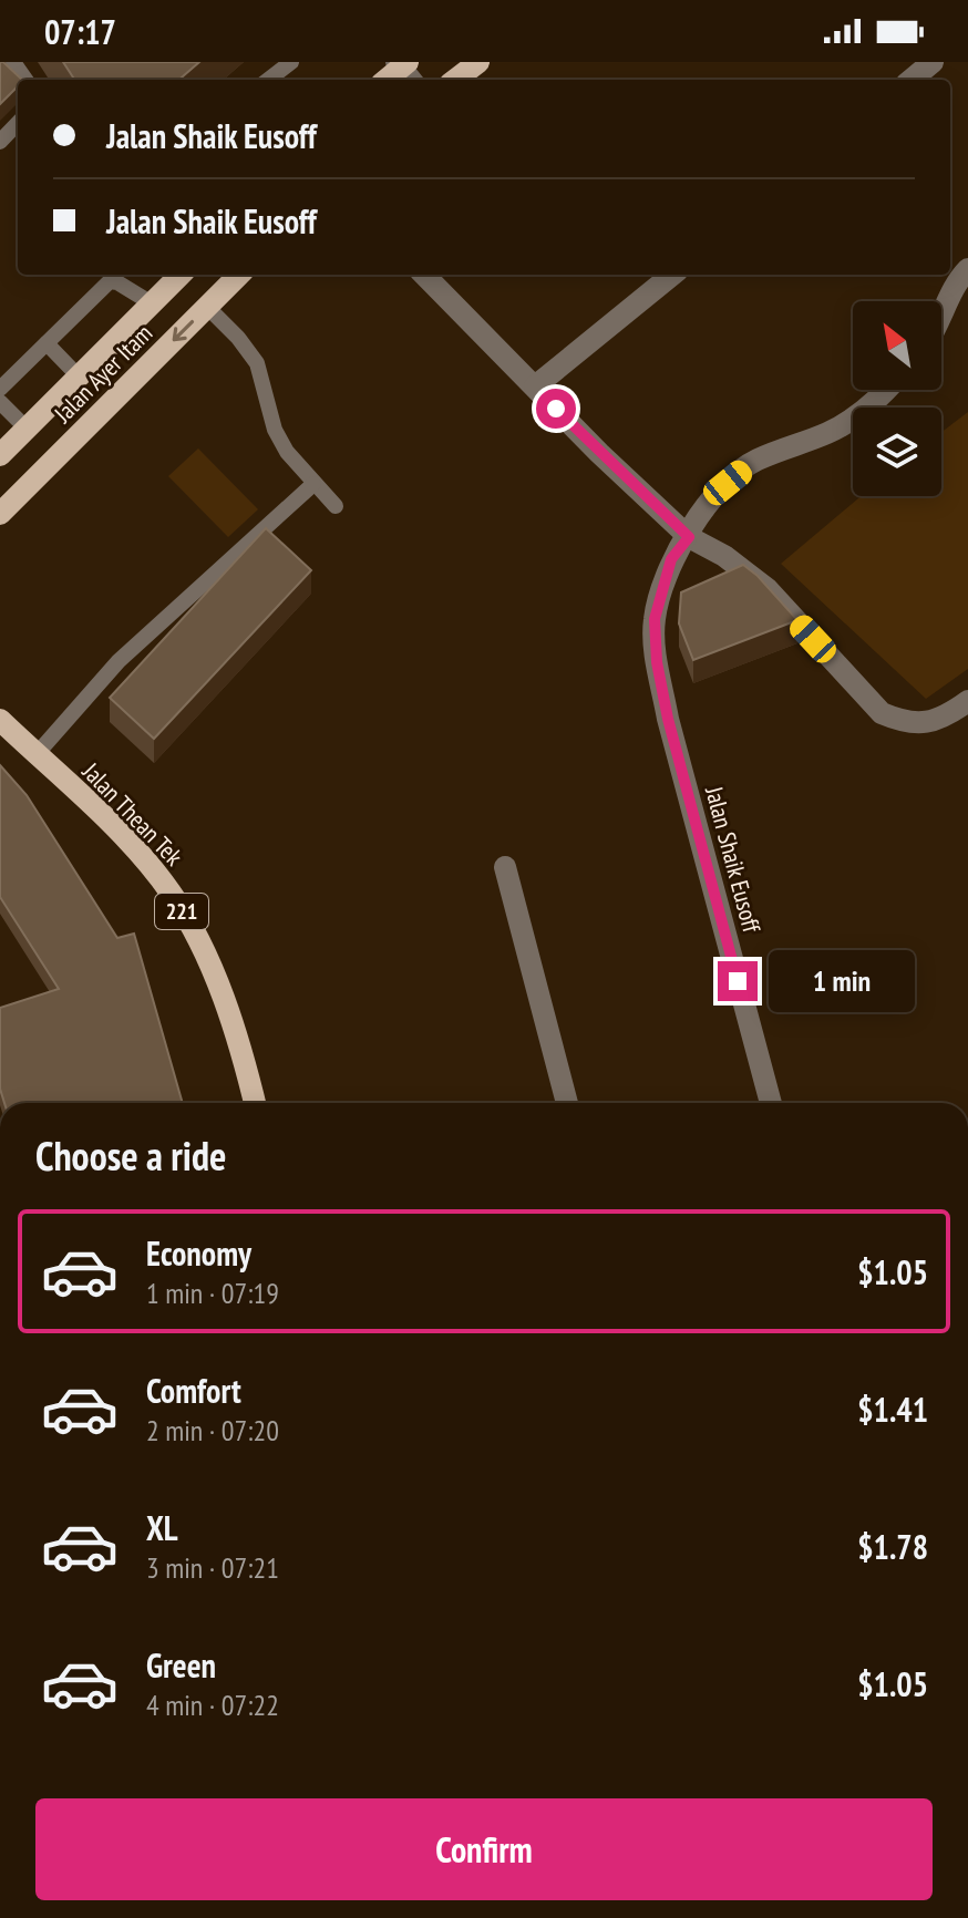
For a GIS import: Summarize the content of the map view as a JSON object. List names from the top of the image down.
{
  "streets": {
    "main road": ["Jalan Ayer Itam", "Jalan Thean Tek", "221"],
    "street": ["Jalan Shaik Eusoff"]
  },
  "north": "top left",
  "page": {
    "status": "07:17",
    "banner": ["Jalan Shaik Eusoff", "Jalan Shaik Eusoff"],
    "bubble": "1 min",
    "heading": "Choose a ride",
    "list": [
      {
        "name": "Economy",
        "note": "1 min · 07:19",
        "value": "$1.05"
      },
      {
        "name": "Comfort",
        "note": "2 min · 07:20",
        "value": "$1.41"
      },
      {
        "name": "XL",
        "note": "3 min · 07:21",
        "value": "$1.78"
      },
      {
        "name": "Green",
        "note": "4 min · 07:22",
        "value": "$1.05"
      }
    ],
    "buttons": "Confirm"
  }
}
